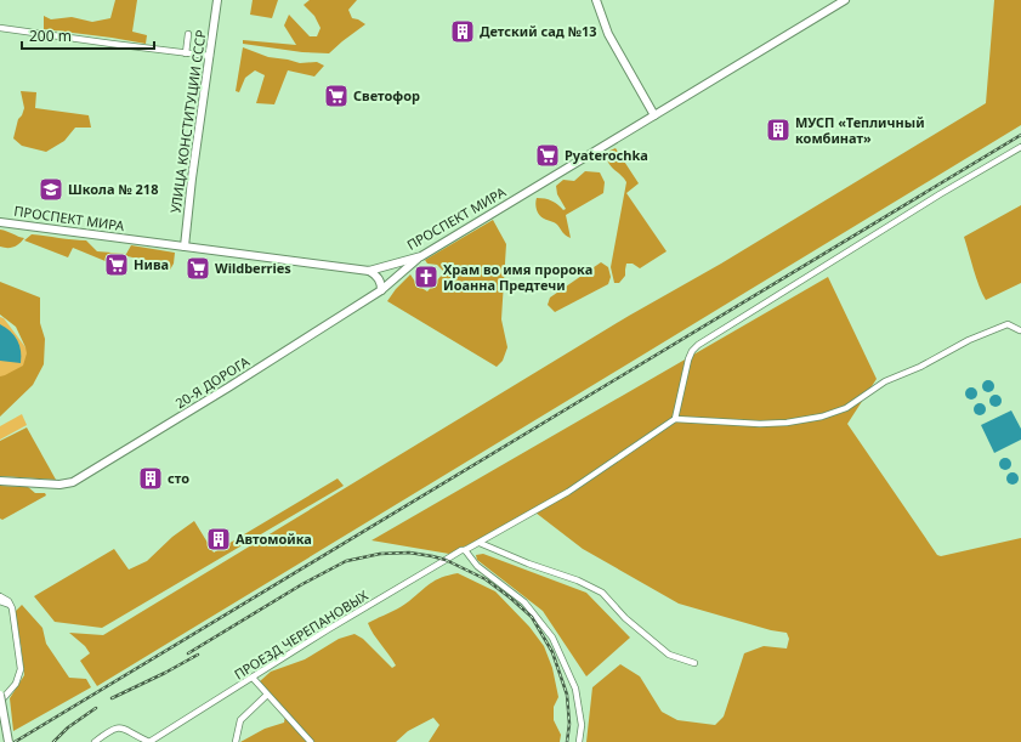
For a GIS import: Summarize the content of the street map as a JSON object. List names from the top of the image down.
{
  "streets": {
    "main road": ["УЛИЦА КОНСТИТУЦИИ СССР", "ПРОСПЕКТ МИРА", "20-Я ДОРОГА"],
    "street": ["ПРОЕЗД ЧЕРЕПАНОВЫХ"]
  },
  "crossings": [
    ["УЛИЦА КОНСТИТУЦИИ СССР", "ПРОСПЕКТ МИРА"],
    ["ПРОСПЕКТ МИРА", "20-Я ДОРОГА"]
  ],
  "places": {
    "building": [
      "Детский сад №13",
      "МУСП «Тепличный комбинат»",
      "сто",
      "Автомойка"
    ],
    "supermarket": [
      "Светофор",
      "Pyaterochka",
      "Нива",
      "Wildberries"
    ],
    "school or university": ["Школа № 218"],
    "church": ["Храм во имя пророка Иоанна Предтечи"]
  },
  "scale_bar": "200 m"
}
